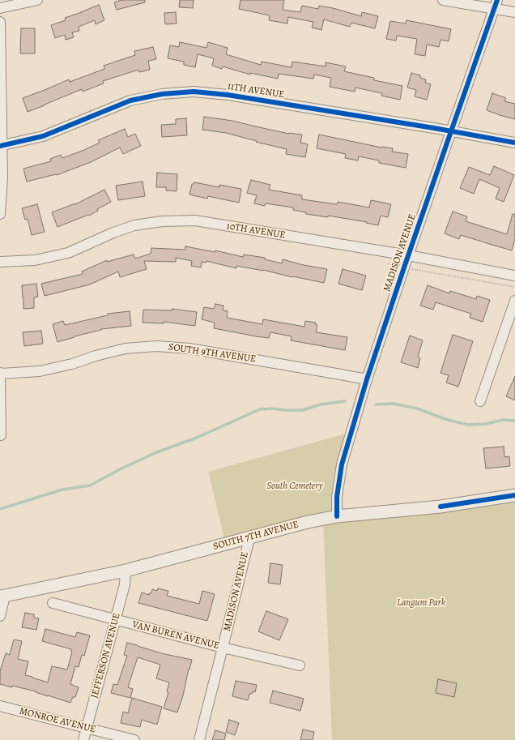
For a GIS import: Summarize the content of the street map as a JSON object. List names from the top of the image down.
{
  "streets": {
    "street": [
      "11TH AVENUE",
      "10TH AVENUE",
      "MADISON AVENUE",
      "SOUTH 9TH AVENUE",
      "SOUTH 7TH AVENUE",
      "VAN BUREN AVENUE",
      "JEFFERSON AVENUE",
      "MONROE AVENUE"
    ]
  },
  "crossings": [
    ["11TH AVENUE", "MADISON AVENUE"],
    ["10TH AVENUE", "MADISON AVENUE"],
    ["MADISON AVENUE", "SOUTH 9TH AVENUE"],
    ["MADISON AVENUE", "SOUTH 7TH AVENUE"],
    ["MADISON AVENUE", "VAN BUREN AVENUE"],
    ["SOUTH 7TH AVENUE", "JEFFERSON AVENUE"],
    ["VAN BUREN AVENUE", "JEFFERSON AVENUE"],
    ["JEFFERSON AVENUE", "MONROE AVENUE"]
  ],
  "parks": ["South Cemetery", "Langum Park"]
}
